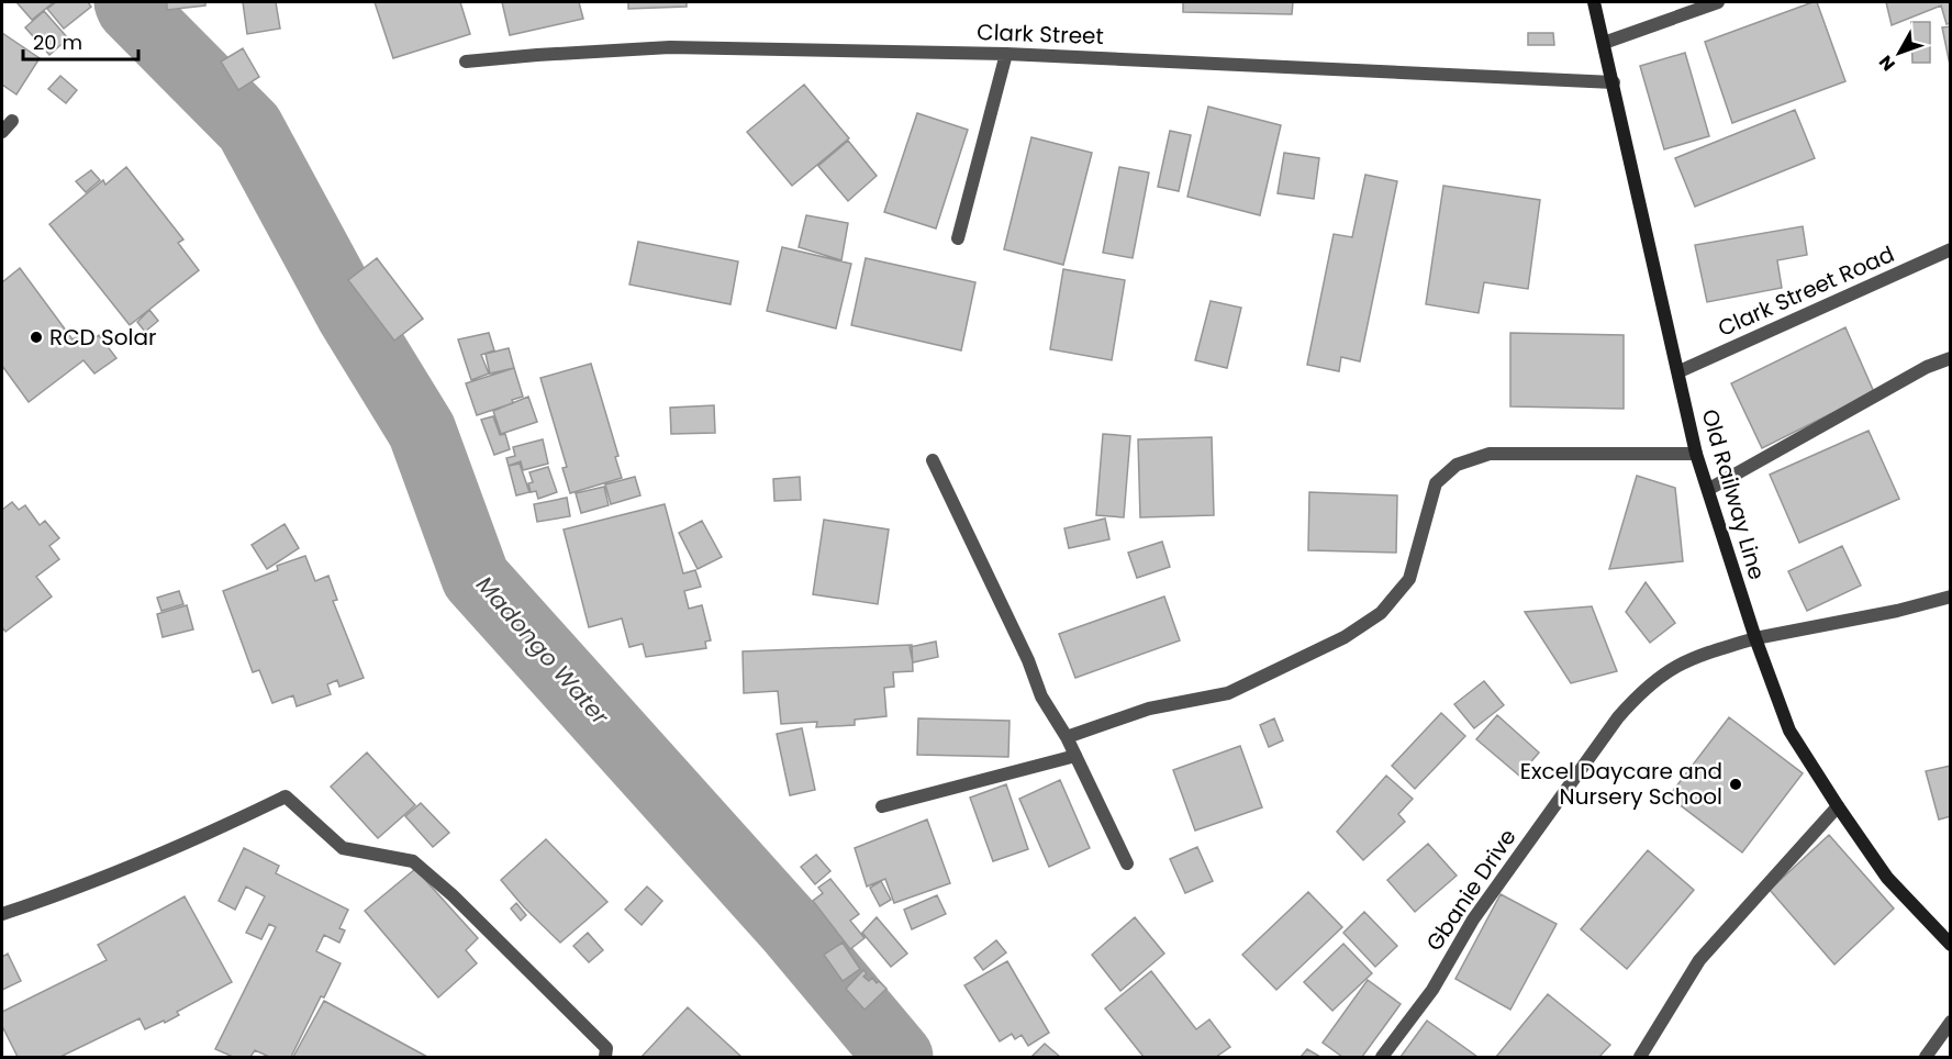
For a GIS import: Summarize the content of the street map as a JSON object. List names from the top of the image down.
{
  "streets": {
    "street": [
      "Clark Street",
      "Clark Street Road",
      "Old Railway Line",
      "Gbanie Drive"
    ]
  },
  "crossings": [
    ["Clark Street", "Old Railway Line"],
    ["Clark Street Road", "Old Railway Line"],
    ["Old Railway Line", "Gbanie Drive"]
  ],
  "water": ["Madongo Water"],
  "places": ["RCD Solar", "Excel Daycare and Nursery School"],
  "scale_bar": "20 m",
  "north": "bottom left"
}
